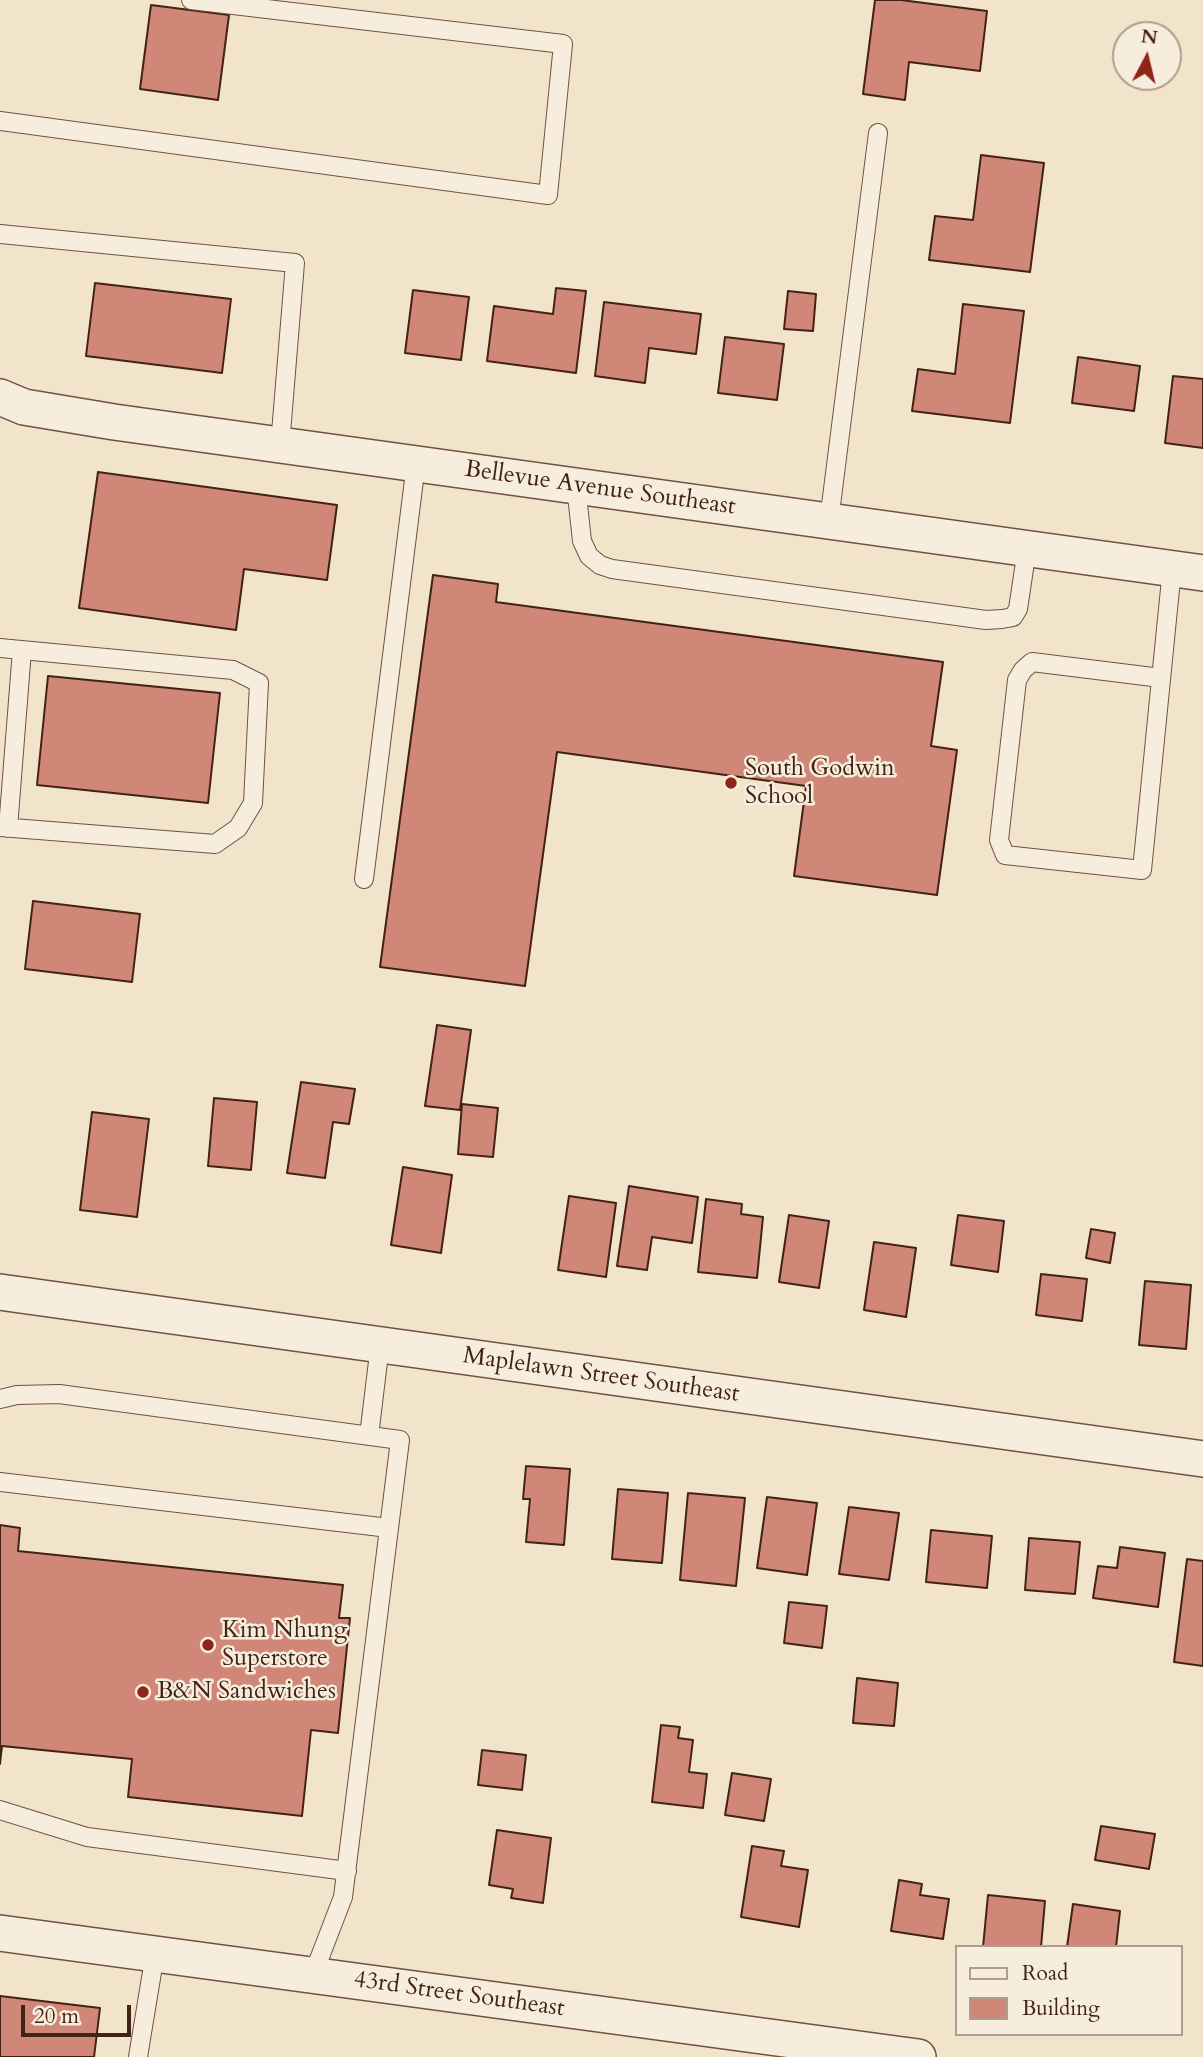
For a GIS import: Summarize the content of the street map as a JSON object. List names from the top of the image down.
{
  "streets": {
    "street": ["Bellevue Avenue Southeast", "Maplelawn Street Southeast", "43rd Street Southeast"]
  },
  "places": ["South Godwin School", "Kim Nhung Superstore", "B&N Sandwiches"],
  "legend": ["Road", "Building"],
  "scale_bar": "20 m",
  "north": "top"
}
